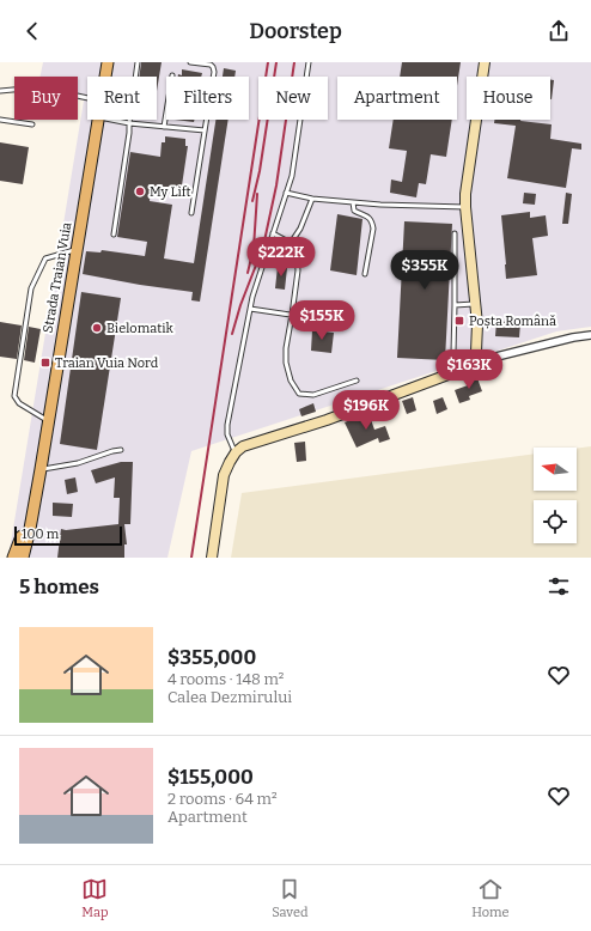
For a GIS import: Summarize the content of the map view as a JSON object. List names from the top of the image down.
{
  "streets": {
    "main road": ["Strada Traian Vuia"]
  },
  "places": {
    "other": ["My Lift", "Bielomatik"],
    "transit": ["Poșta Română", "Traian Vuia Nord"]
  },
  "scale_bar": "100 m",
  "north": "left",
  "page": {
    "header": "Doorstep",
    "chip": [
      "Buy",
      "Rent",
      "Filters",
      "New",
      "Apartment",
      "House"
    ],
    "price": [
      "$222K",
      "$355K",
      "$155K",
      "$163K",
      "$196K"
    ],
    "scale": "100 m",
    "heading": "5 homes",
    "list": [
      {
        "name": "$355,000",
        "note": "4 rooms · 148 m² · Calea Dezmirului"
      },
      {
        "name": "$155,000",
        "note": "2 rooms · 64 m² · Apartment"
      }
    ],
    "tabs": ["Map", "Saved", "Home"]
  }
}
